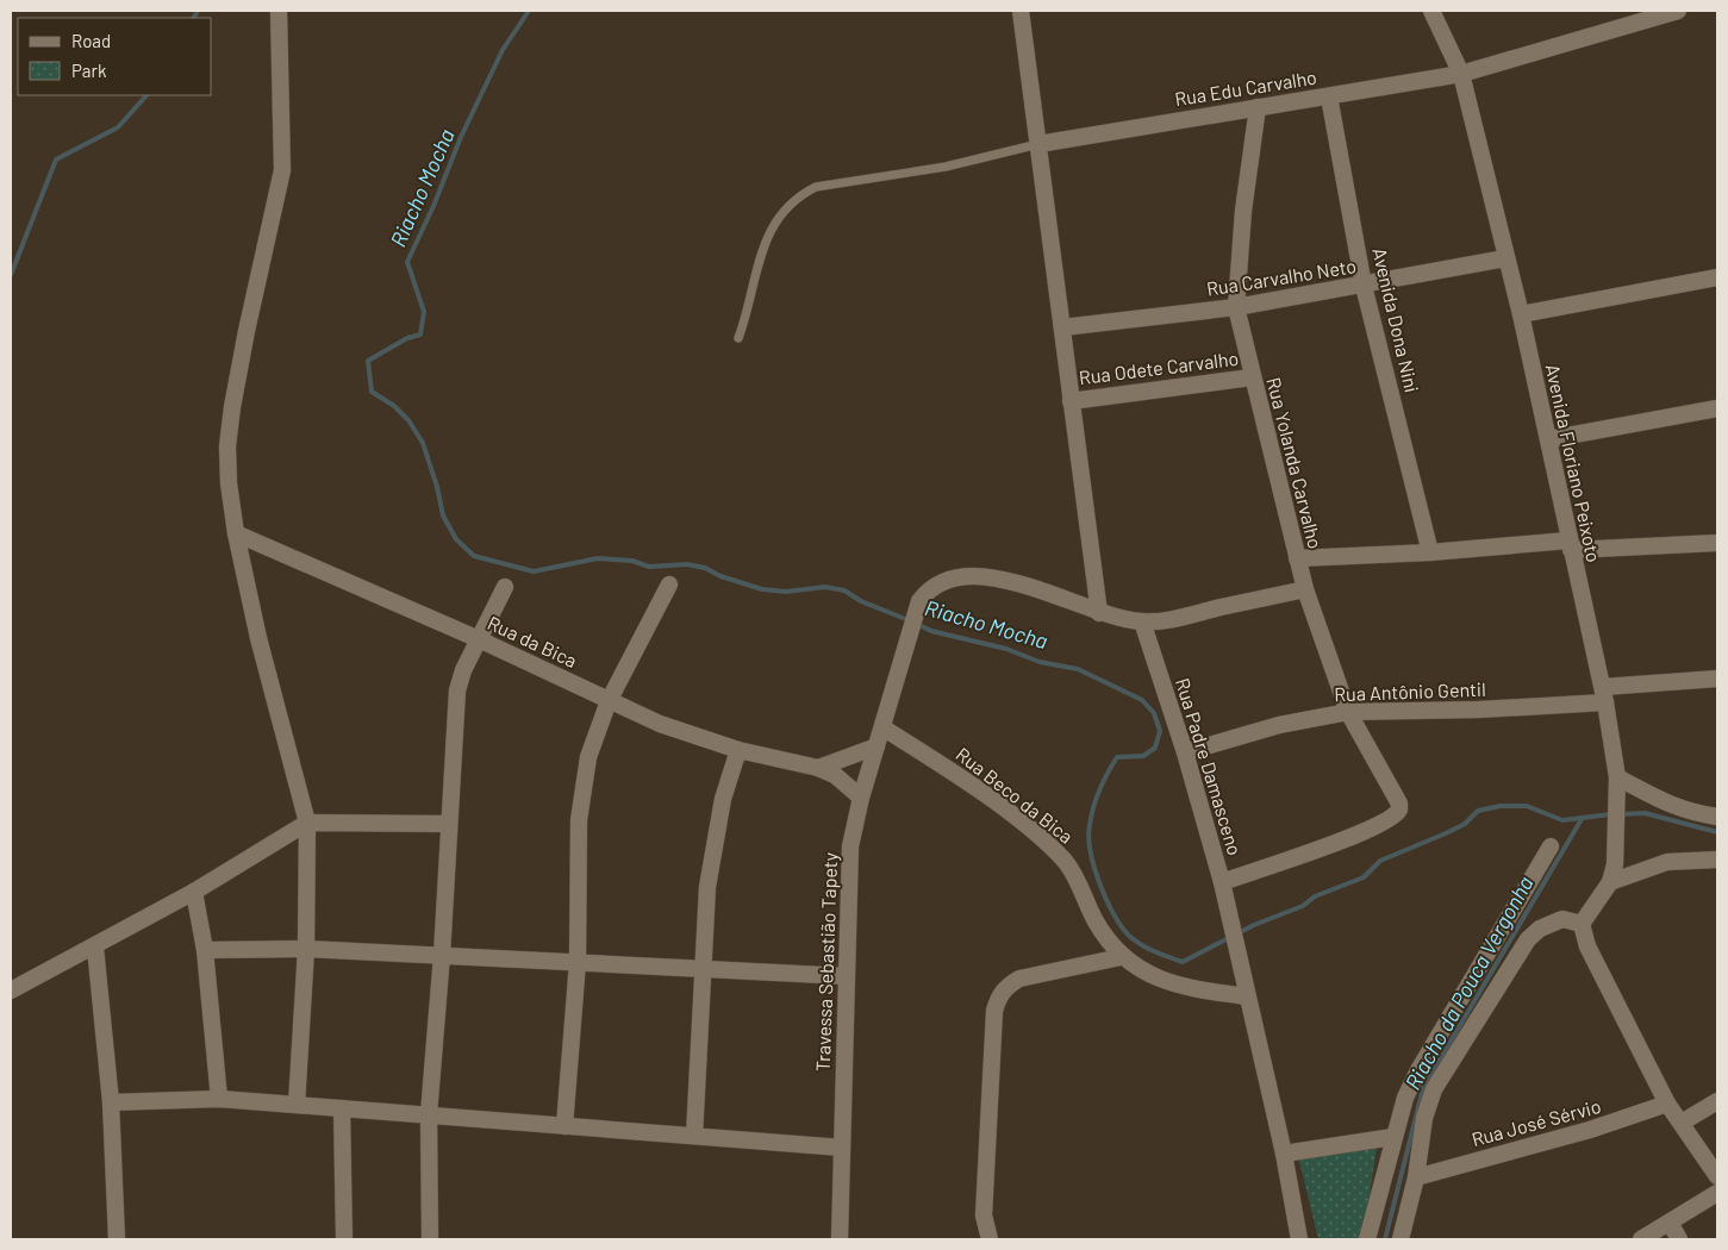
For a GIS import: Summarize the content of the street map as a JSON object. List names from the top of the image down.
{
  "streets": {
    "street": [
      "Rua Edu Carvalho",
      "Rua Carvalho Neto",
      "Avenida Dona Nini",
      "Rua Odete Carvalho",
      "Rua Yolanda Carvalho",
      "Avenida Floriano Peixoto",
      "Rua da Bica",
      "Rua Antônio Gentil",
      "Rua Padre Damasceno",
      "Rua Beco da Bica",
      "Travessa Sebastião Tapety",
      "Rua José Sérvio"
    ]
  },
  "crossings": [
    ["Rua Edu Carvalho", "Avenida Dona Nini"],
    ["Rua Edu Carvalho", "Rua Yolanda Carvalho"],
    ["Rua Edu Carvalho", "Avenida Floriano Peixoto"],
    ["Rua Carvalho Neto", "Avenida Dona Nini"],
    ["Rua Carvalho Neto", "Rua Yolanda Carvalho"],
    ["Rua Carvalho Neto", "Avenida Floriano Peixoto"],
    ["Rua Odete Carvalho", "Rua Yolanda Carvalho"],
    ["Rua Yolanda Carvalho", "Rua Antônio Gentil"],
    ["Rua Yolanda Carvalho", "Rua Padre Damasceno"],
    ["Avenida Floriano Peixoto", "Rua Antônio Gentil"],
    ["Rua da Bica", "Travessa Sebastião Tapety"],
    ["Rua Antônio Gentil", "Rua Padre Damasceno"],
    ["Rua Padre Damasceno", "Rua Beco da Bica"],
    ["Rua Beco da Bica", "Travessa Sebastião Tapety"]
  ],
  "water": ["Riacho Mocha", "Riacho da Pouca Vergonha"],
  "legend": ["Road", "Park"]
}
